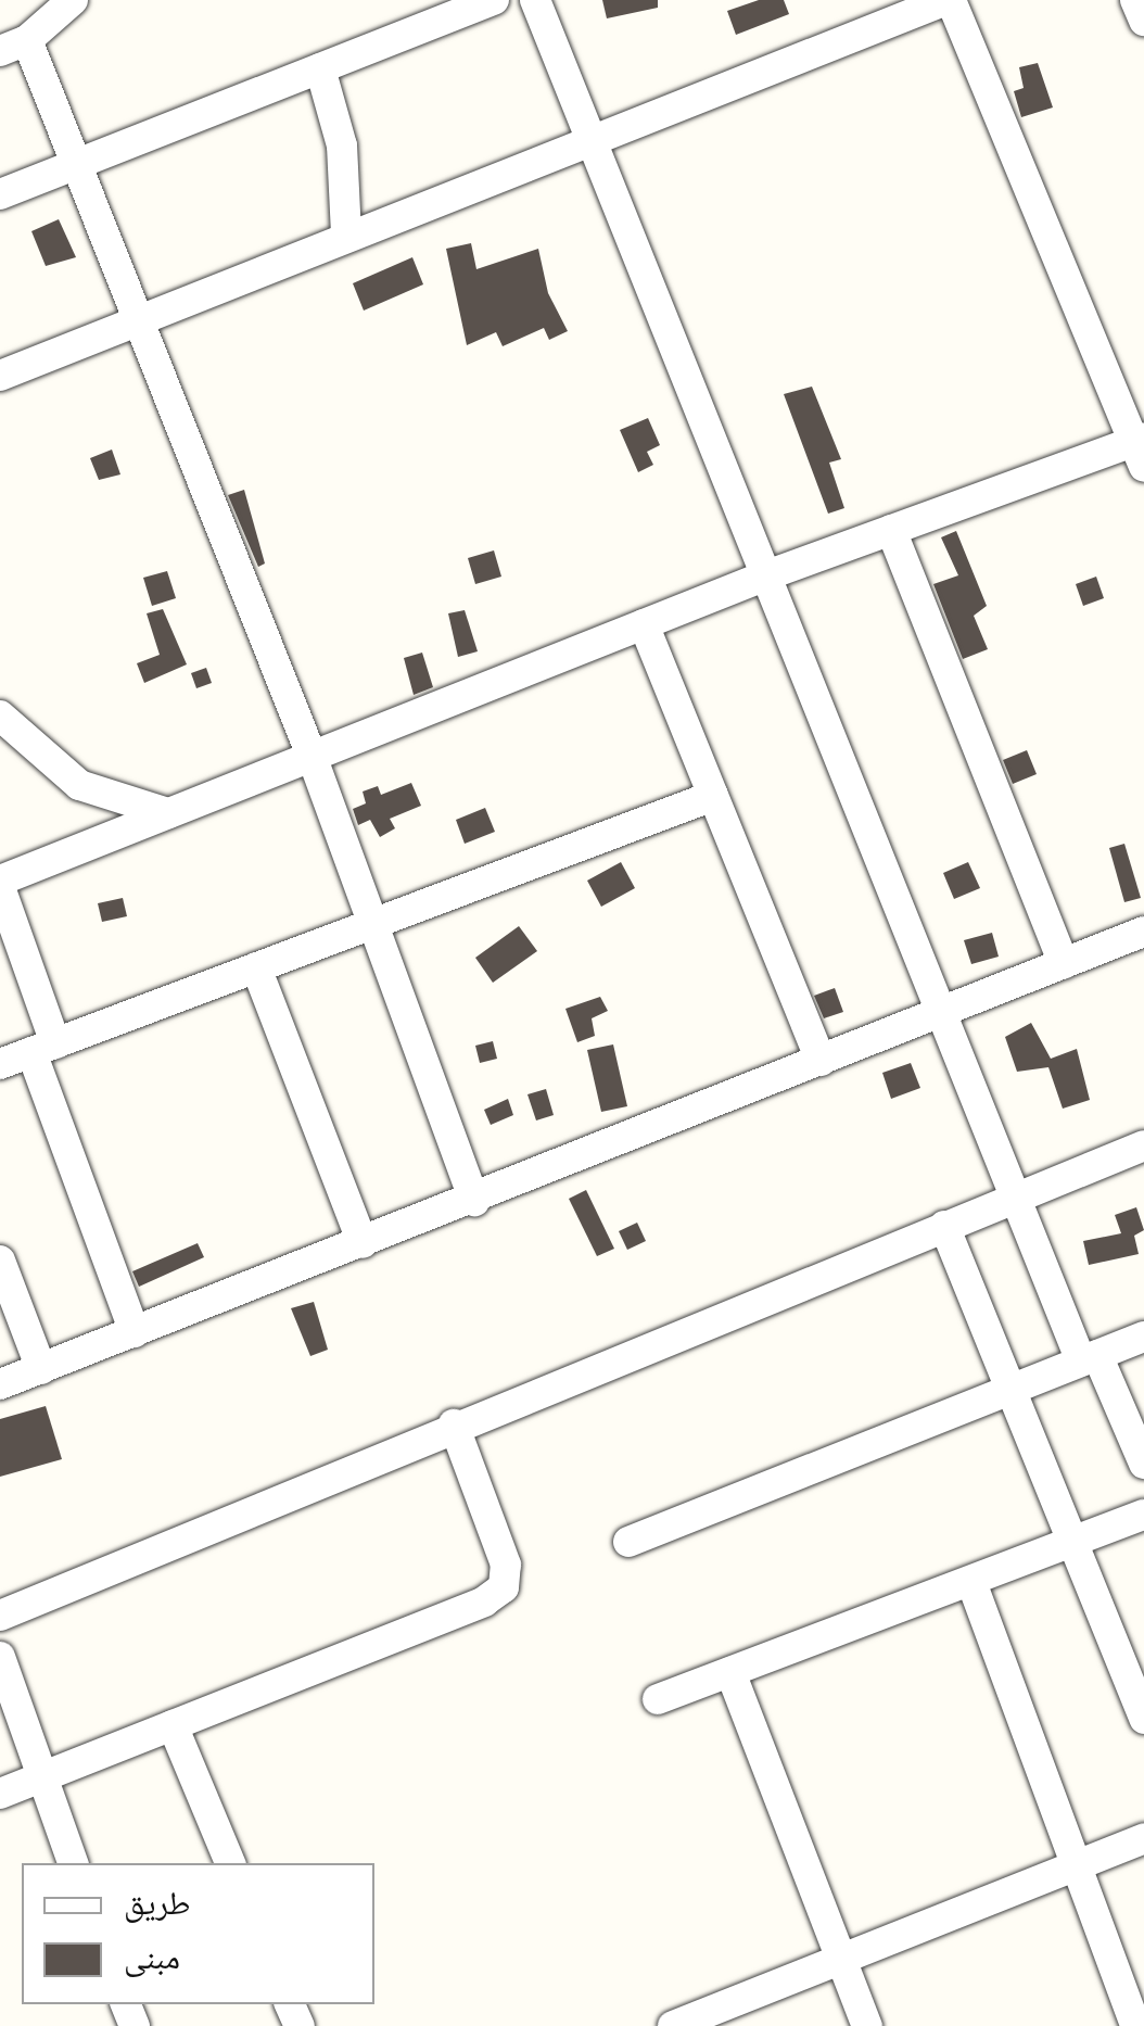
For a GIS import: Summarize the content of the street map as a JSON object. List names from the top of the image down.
{
  "legend": ["طريق", "مبنى"]
}
